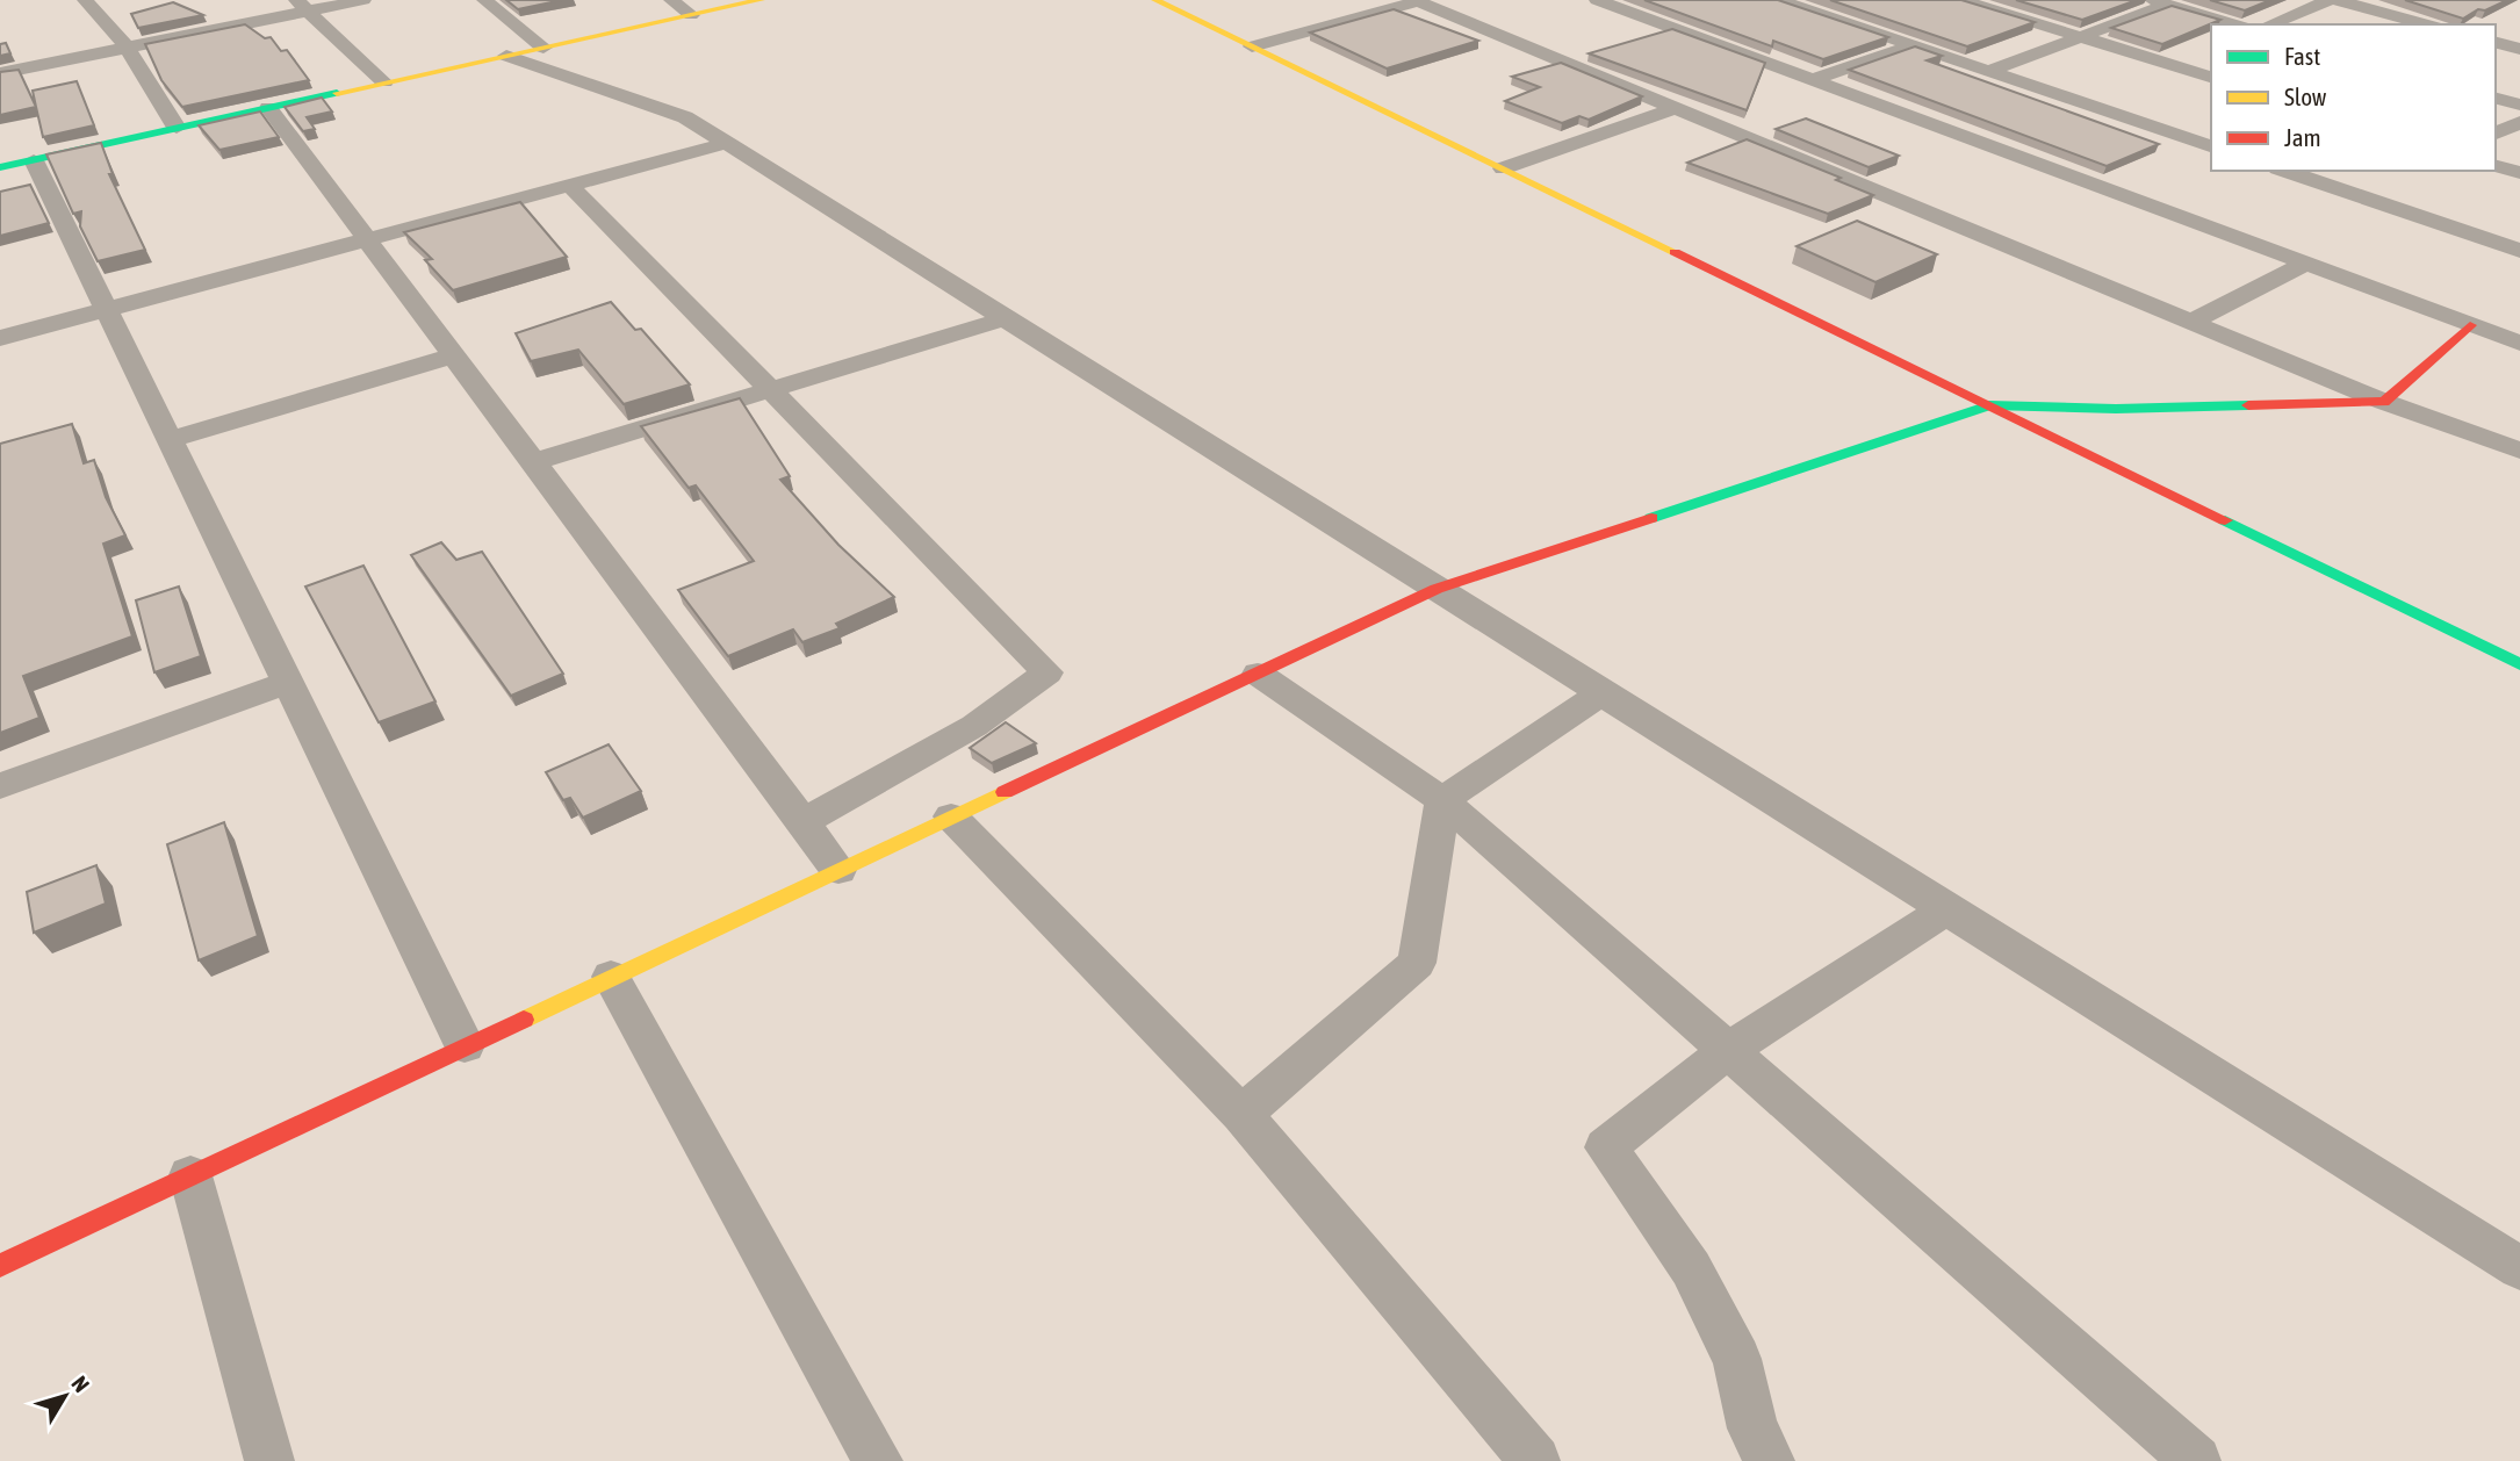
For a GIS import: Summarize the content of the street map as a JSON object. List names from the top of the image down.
{
  "legend": ["Fast", "Slow", "Jam"],
  "north": "top right"
}
